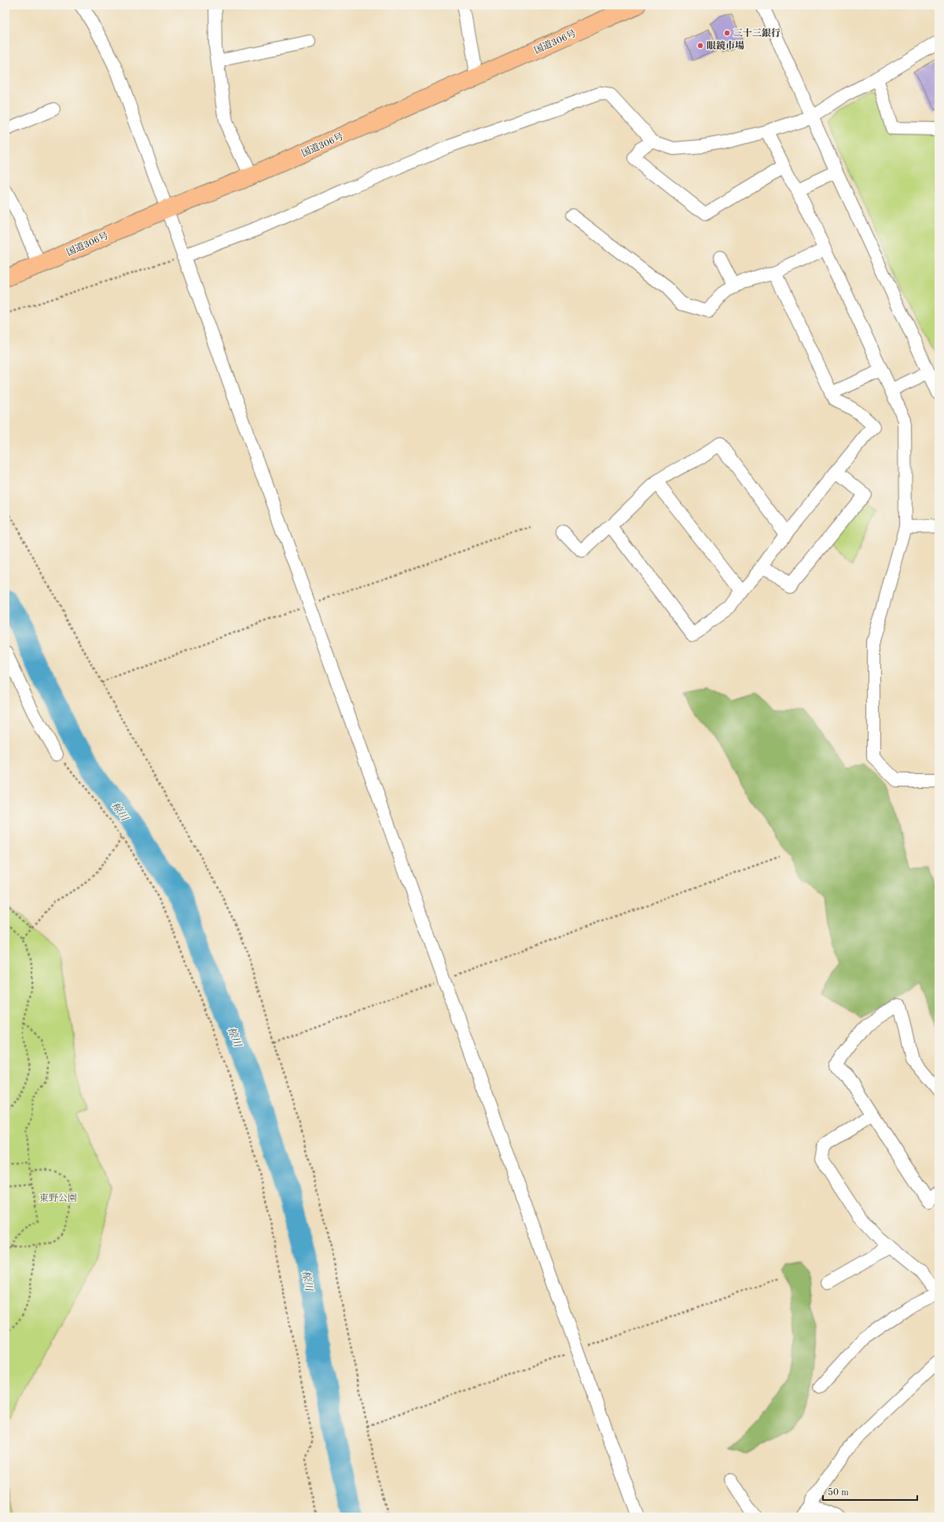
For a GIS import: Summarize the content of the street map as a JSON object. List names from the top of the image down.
{
  "streets": {
    "highway": ["国道306号"]
  },
  "water": ["椋川"],
  "parks": ["東野公園"],
  "places": ["三十三銀行", "眼鏡市場"],
  "scale_bar": "50 m"
}
